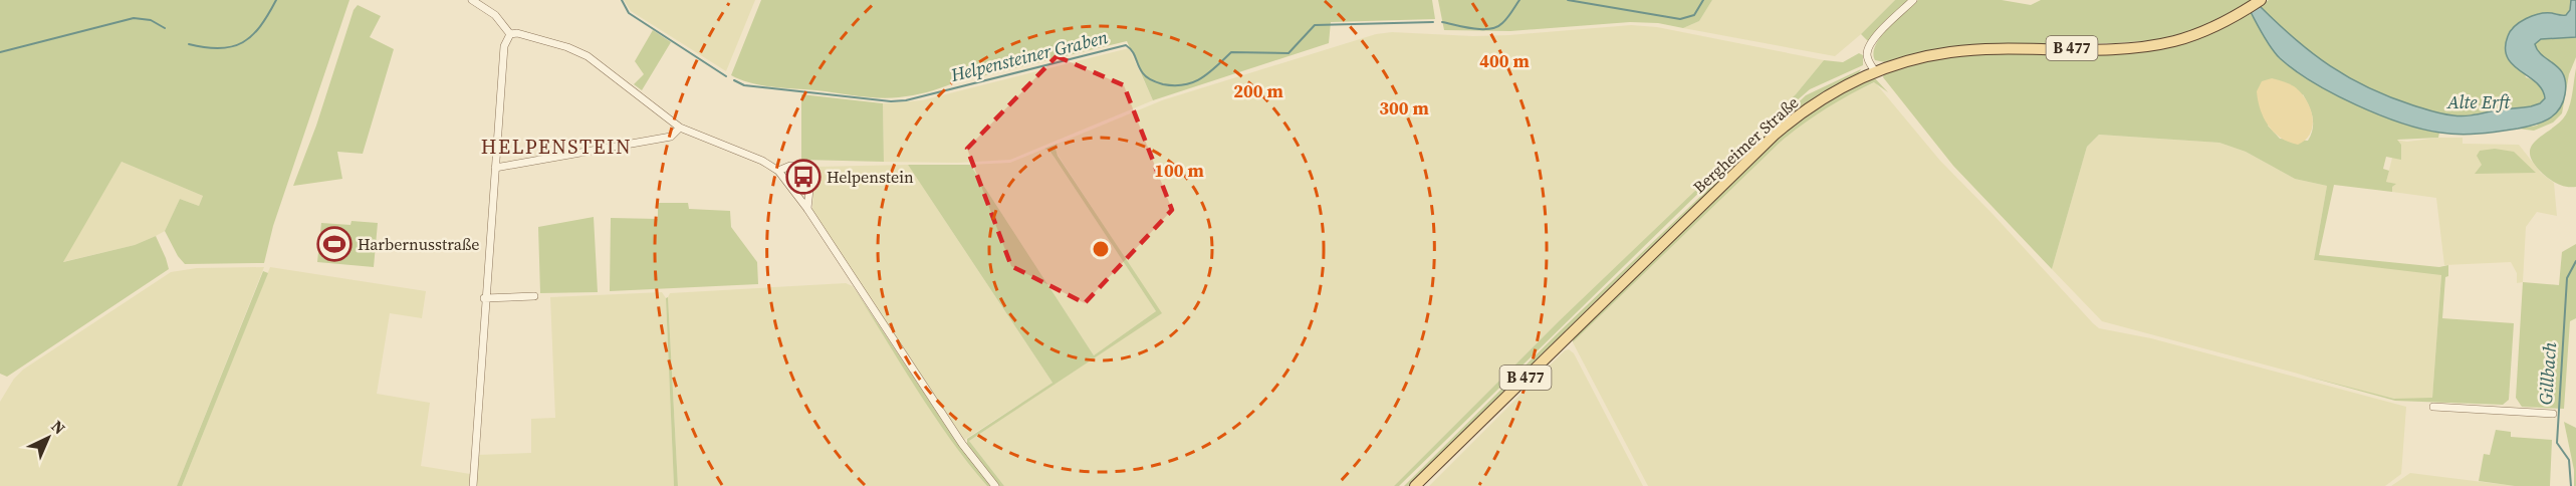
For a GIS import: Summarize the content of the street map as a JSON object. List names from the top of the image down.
{
  "streets": {
    "main road": ["B 477", "Bergheimer Straße"]
  },
  "districts": ["HELPENSTEIN"],
  "water": ["Helpensteiner Graben", "Alte Erft", "Gillbach"],
  "places": {
    "bus stop": ["Helpenstein"],
    "sports": ["Harbernusstraße"]
  },
  "north": "top right",
  "rings": [
    "400 m",
    "200 m",
    "300 m",
    "100 m"
  ]
}
